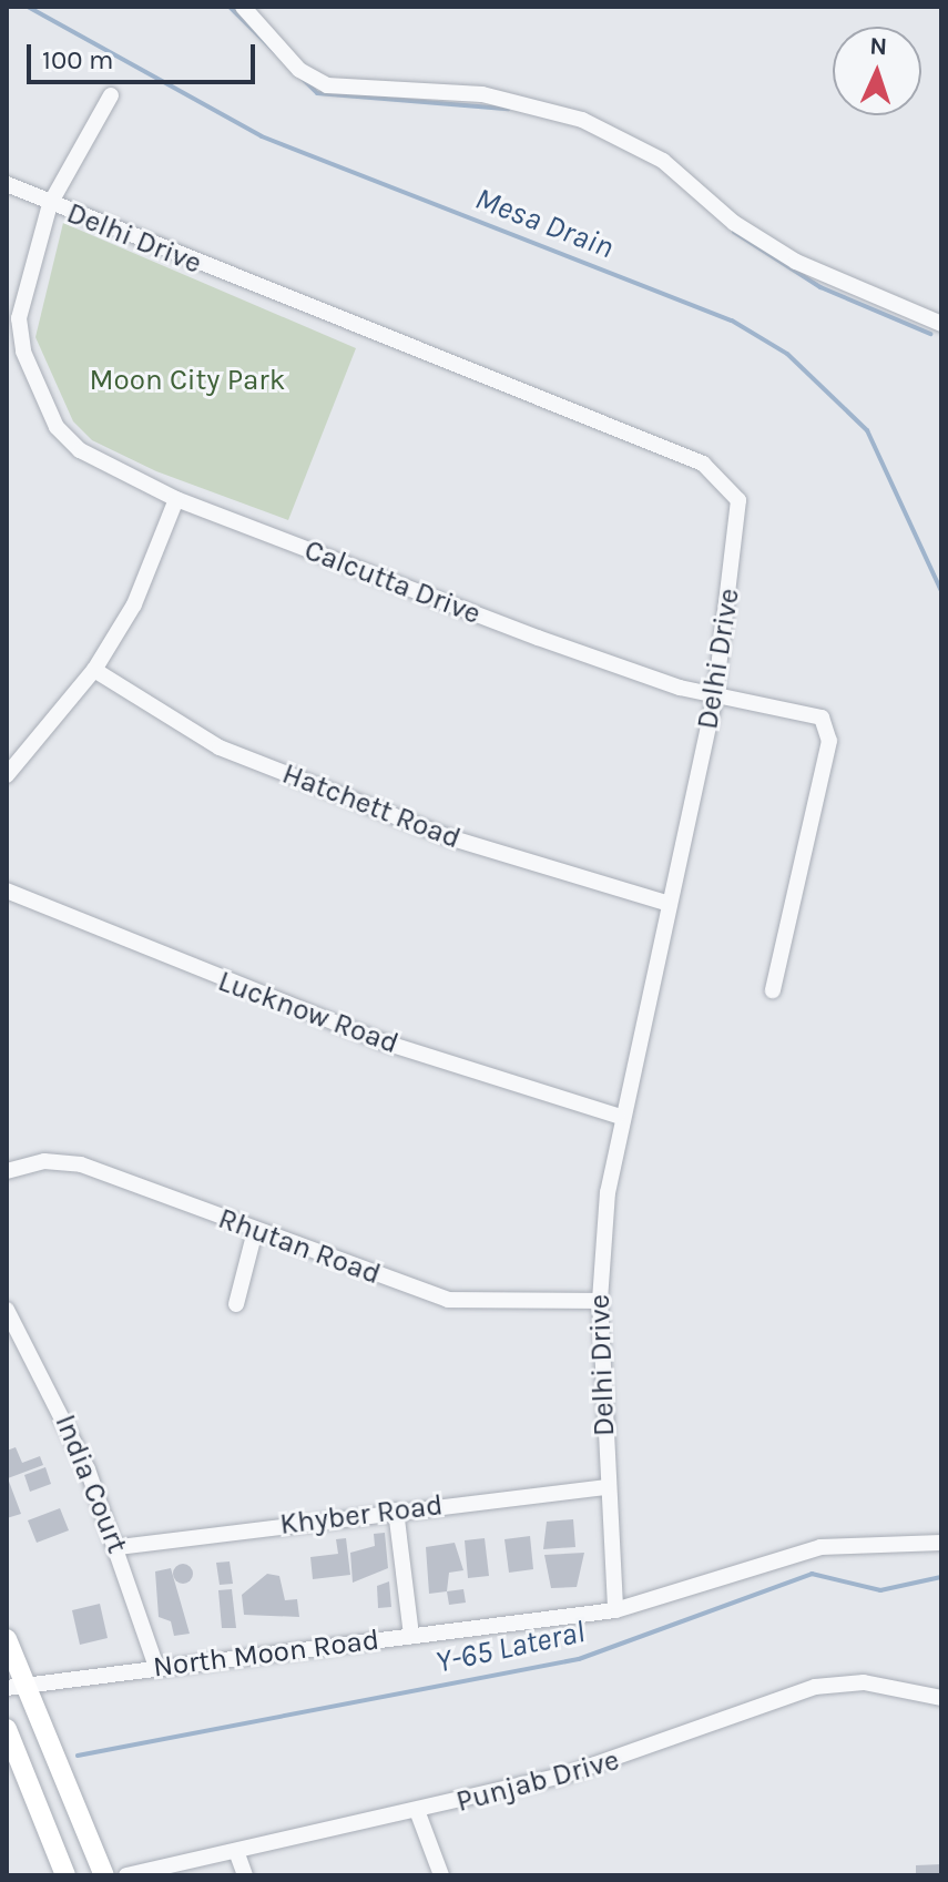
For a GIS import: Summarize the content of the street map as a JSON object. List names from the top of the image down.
{
  "streets": {
    "street": [
      "Delhi Drive",
      "Calcutta Drive",
      "Hatchett Road",
      "Lucknow Road",
      "Rhutan Road",
      "India Court",
      "Khyber Road",
      "North Moon Road",
      "Punjab Drive"
    ]
  },
  "crossings": [
    ["Delhi Drive", "Calcutta Drive"],
    ["Delhi Drive", "Hatchett Road"],
    ["Delhi Drive", "Lucknow Road"],
    ["Delhi Drive", "Rhutan Road"],
    ["Delhi Drive", "Khyber Road"],
    ["Delhi Drive", "North Moon Road"],
    ["India Court", "Khyber Road"],
    ["India Court", "North Moon Road"]
  ],
  "water": ["Mesa Drain", "Y-65 Lateral"],
  "parks": ["Moon City Park"],
  "scale_bar": "100 m",
  "north": "top"
}
